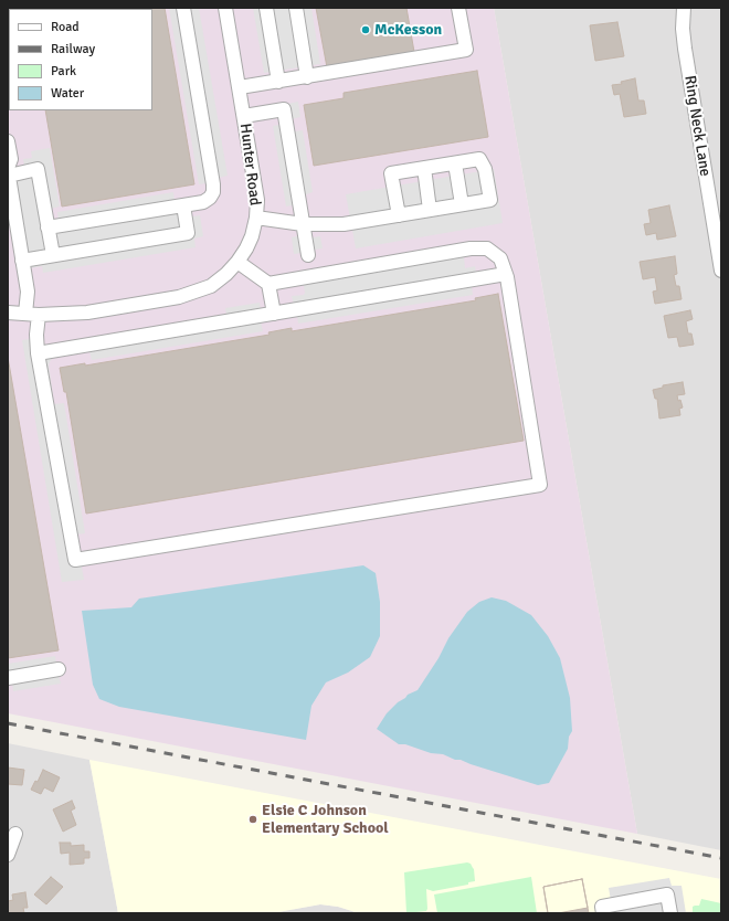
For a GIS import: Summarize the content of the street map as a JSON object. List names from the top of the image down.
{
  "streets": {
    "street": ["Ring Neck Lane", "Hunter Road"]
  },
  "places": ["McKesson", "Elsie C Johnson Elementary School"],
  "legend": [
    "Road",
    "Railway",
    "Park",
    "Water"
  ]
}
